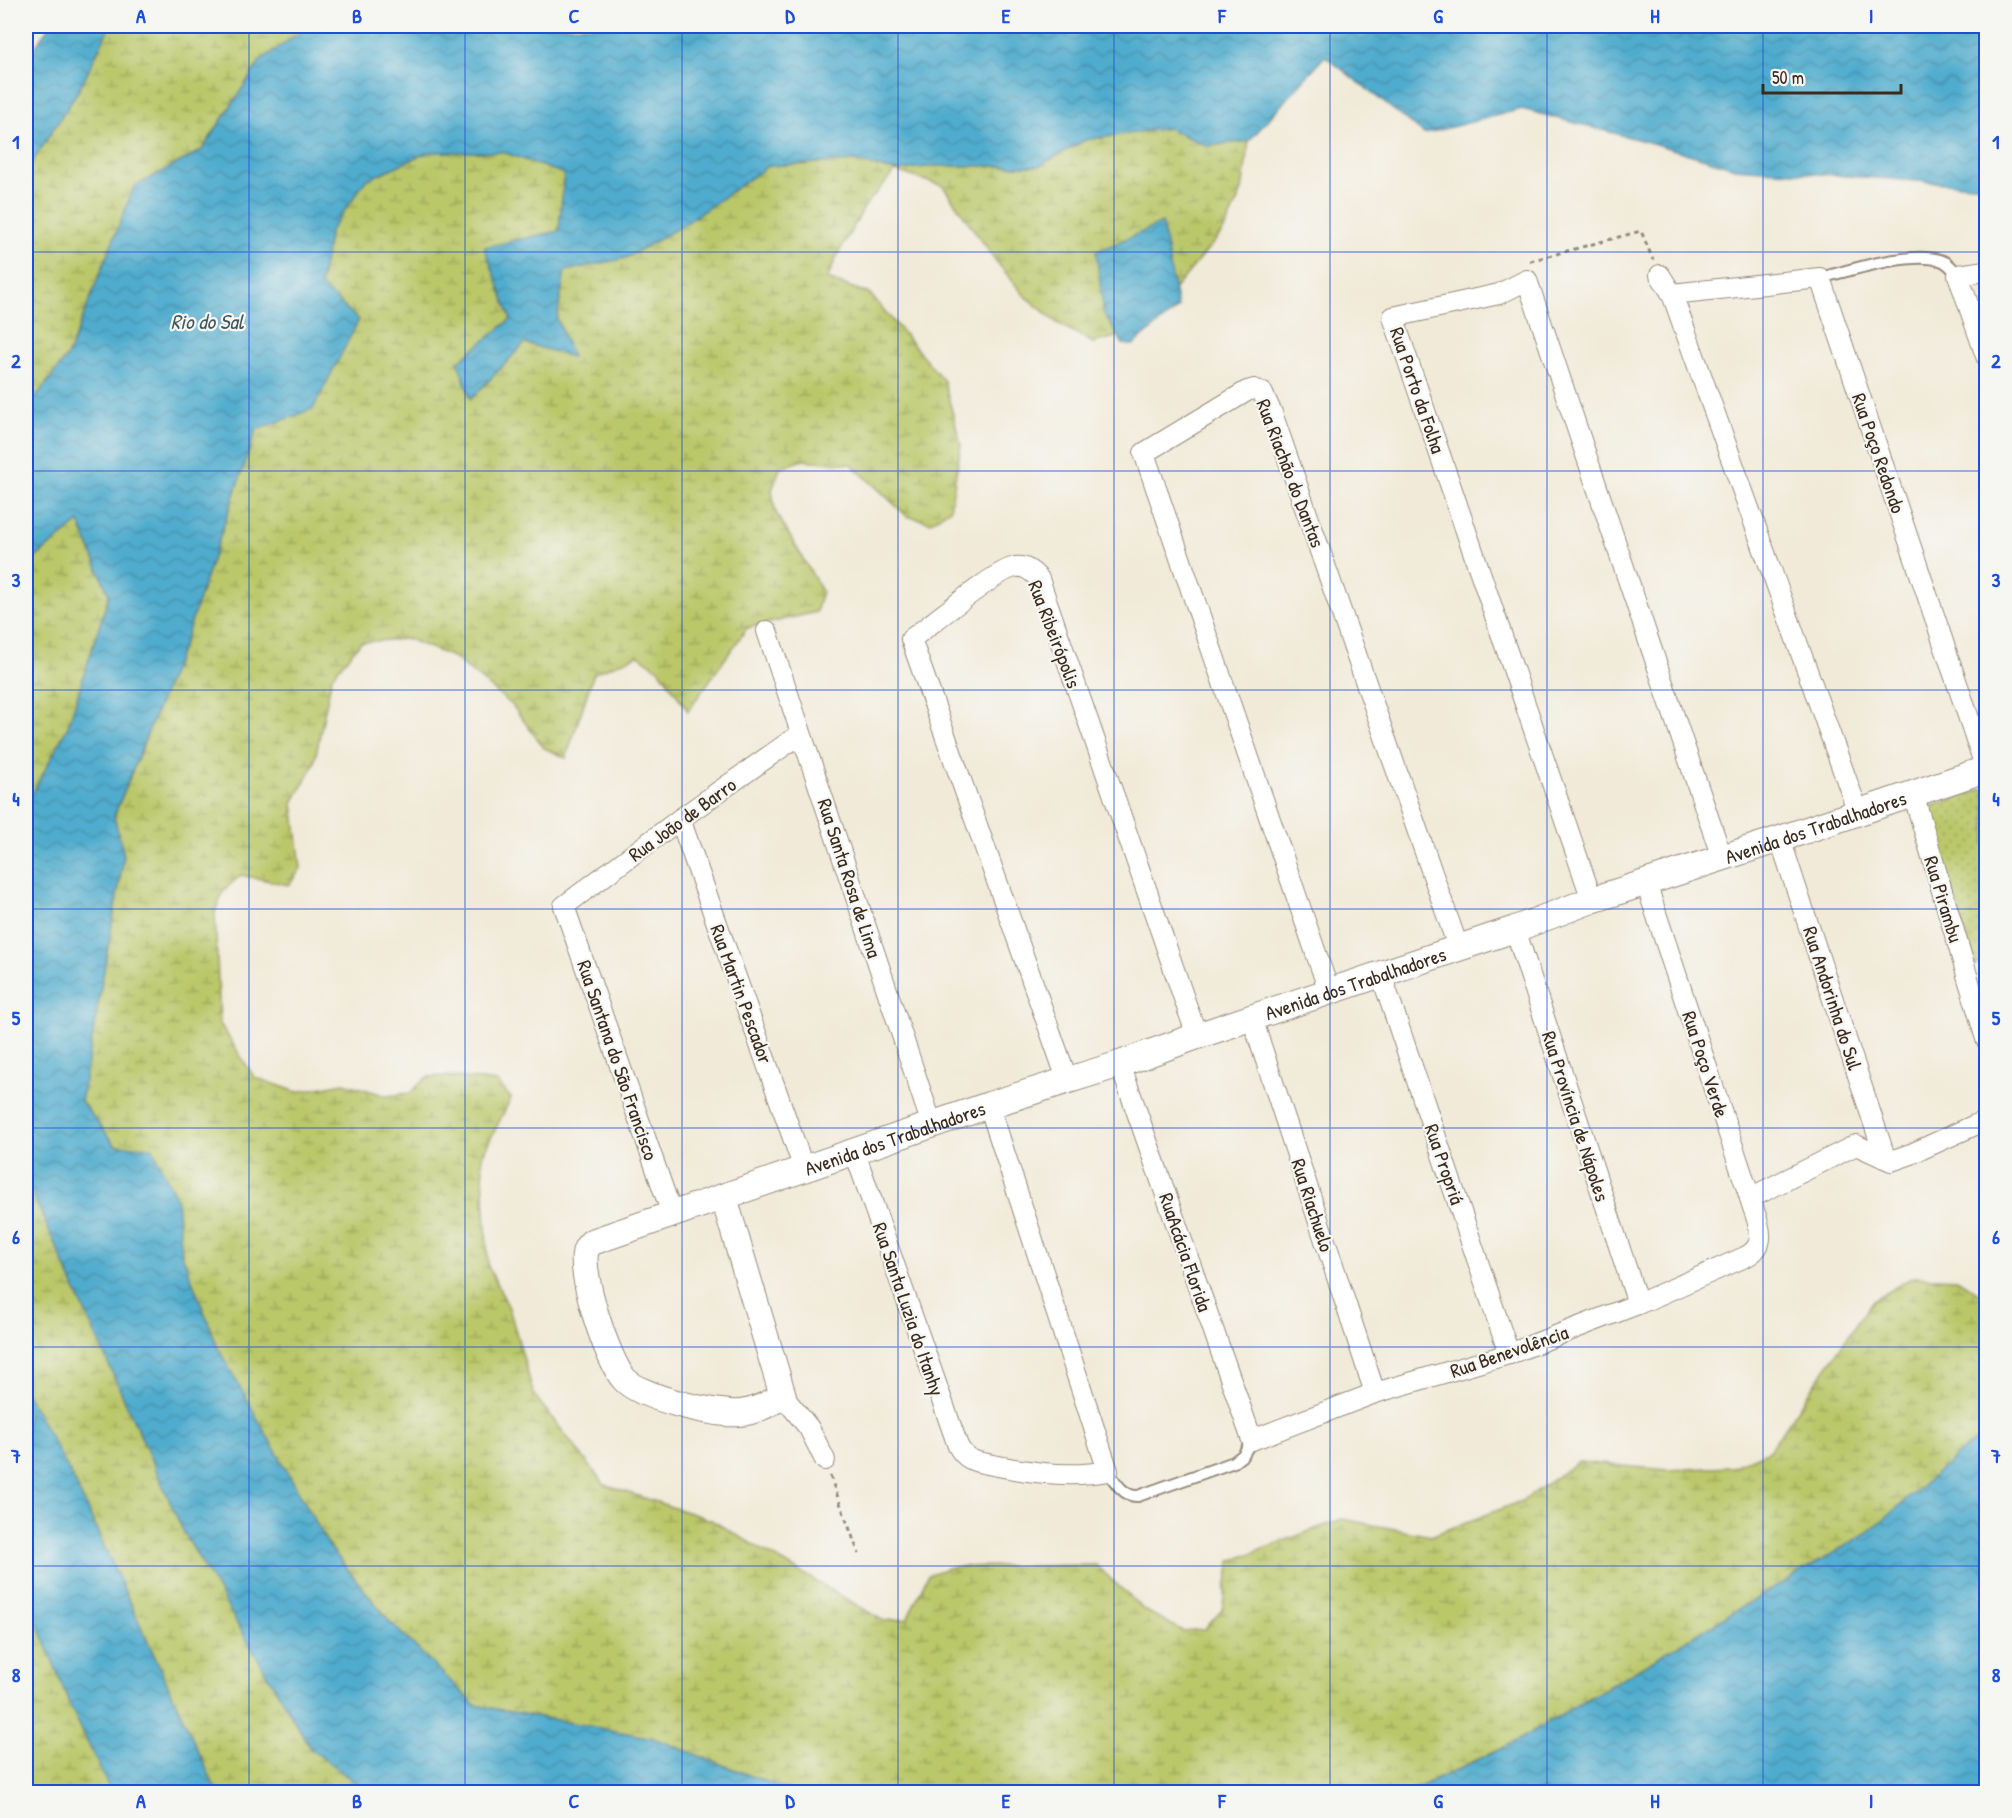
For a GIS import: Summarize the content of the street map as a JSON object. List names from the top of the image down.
{
  "streets": {
    "street": [
      "Rua Porto da Folha",
      "Rua Poço Redondo",
      "Rua Riachão do Dantas",
      "Rua Ribeirópolis",
      "Rua João de Barro",
      "Avenida dos Trabalhadores",
      "Rua Santa Rosa de Lima",
      "Rua Pirambu",
      "Rua Martin Pescador",
      "Rua Andorinha do Sul",
      "Rua Santana do São Francisco",
      "Rua Poço Verde",
      "Rua Província de Nápoles",
      "Rua Propriá",
      "Rua Riachuelo",
      "RuaAcácia Florida",
      "Rua Santa Luzia do Itanhy",
      "Rua Benevolência"
    ]
  },
  "crossings": [
    ["Rua Porto da Folha", "Avenida dos Trabalhadores"],
    ["Rua Poço Redondo", "Avenida dos Trabalhadores"],
    ["Rua Riachão do Dantas", "Avenida dos Trabalhadores"],
    ["Rua Ribeirópolis", "Avenida dos Trabalhadores"],
    ["Rua João de Barro", "Rua Santa Rosa de Lima"],
    ["Rua João de Barro", "Rua Martin Pescador"],
    ["Rua João de Barro", "Rua Santana do São Francisco"],
    ["Avenida dos Trabalhadores", "Rua Santa Rosa de Lima"],
    ["Avenida dos Trabalhadores", "Rua Pirambu"],
    ["Avenida dos Trabalhadores", "Rua Martin Pescador"],
    ["Avenida dos Trabalhadores", "Rua Andorinha do Sul"],
    ["Avenida dos Trabalhadores", "Rua Santana do São Francisco"],
    ["Avenida dos Trabalhadores", "Rua Poço Verde"],
    ["Avenida dos Trabalhadores", "Rua Província de Nápoles"],
    ["Avenida dos Trabalhadores", "Rua Propriá"],
    ["Avenida dos Trabalhadores", "Rua Riachuelo"],
    ["Avenida dos Trabalhadores", "RuaAcácia Florida"],
    ["Avenida dos Trabalhadores", "Rua Santa Luzia do Itanhy"],
    ["Rua Poço Verde", "Rua Benevolência"],
    ["Rua Província de Nápoles", "Rua Benevolência"],
    ["Rua Propriá", "Rua Benevolência"],
    ["Rua Riachuelo", "Rua Benevolência"],
    ["RuaAcácia Florida", "Rua Benevolência"]
  ],
  "water": ["Rio do Sal"],
  "scale_bar": "50 m",
  "grid": {
    "columns": [
      "A",
      "B",
      "C",
      "D",
      "E",
      "F",
      "G",
      "H",
      "I"
    ],
    "rows": [
      "1",
      "2",
      "3",
      "4",
      "5",
      "6",
      "7",
      "8"
    ]
  }
}
